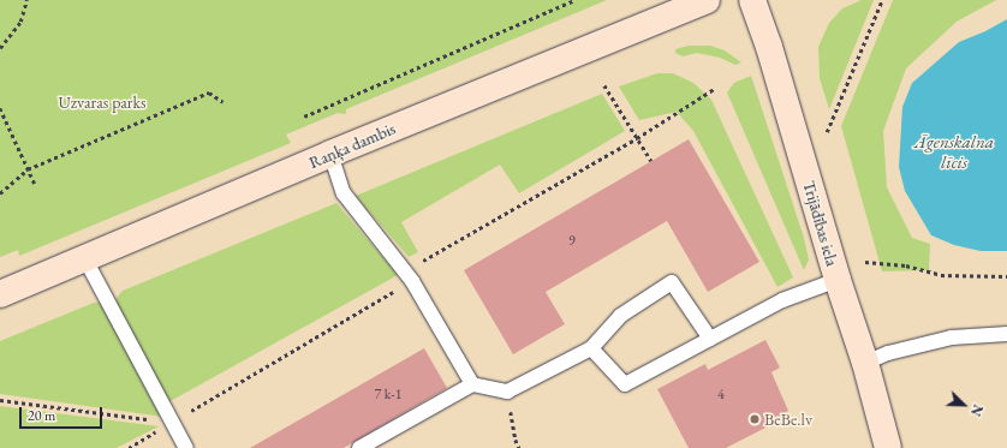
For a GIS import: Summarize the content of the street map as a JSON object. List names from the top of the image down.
{
  "streets": {
    "main road": ["Raņķa dambis", "Trijādības iela"]
  },
  "water": ["Āgenskalna līcis"],
  "parks": ["Uzvaras parks"],
  "places": ["BeBe.lv"],
  "house_numbers": ["9", "7 k-1", "4"],
  "scale_bar": "20 m",
  "north": "bottom right"
}
